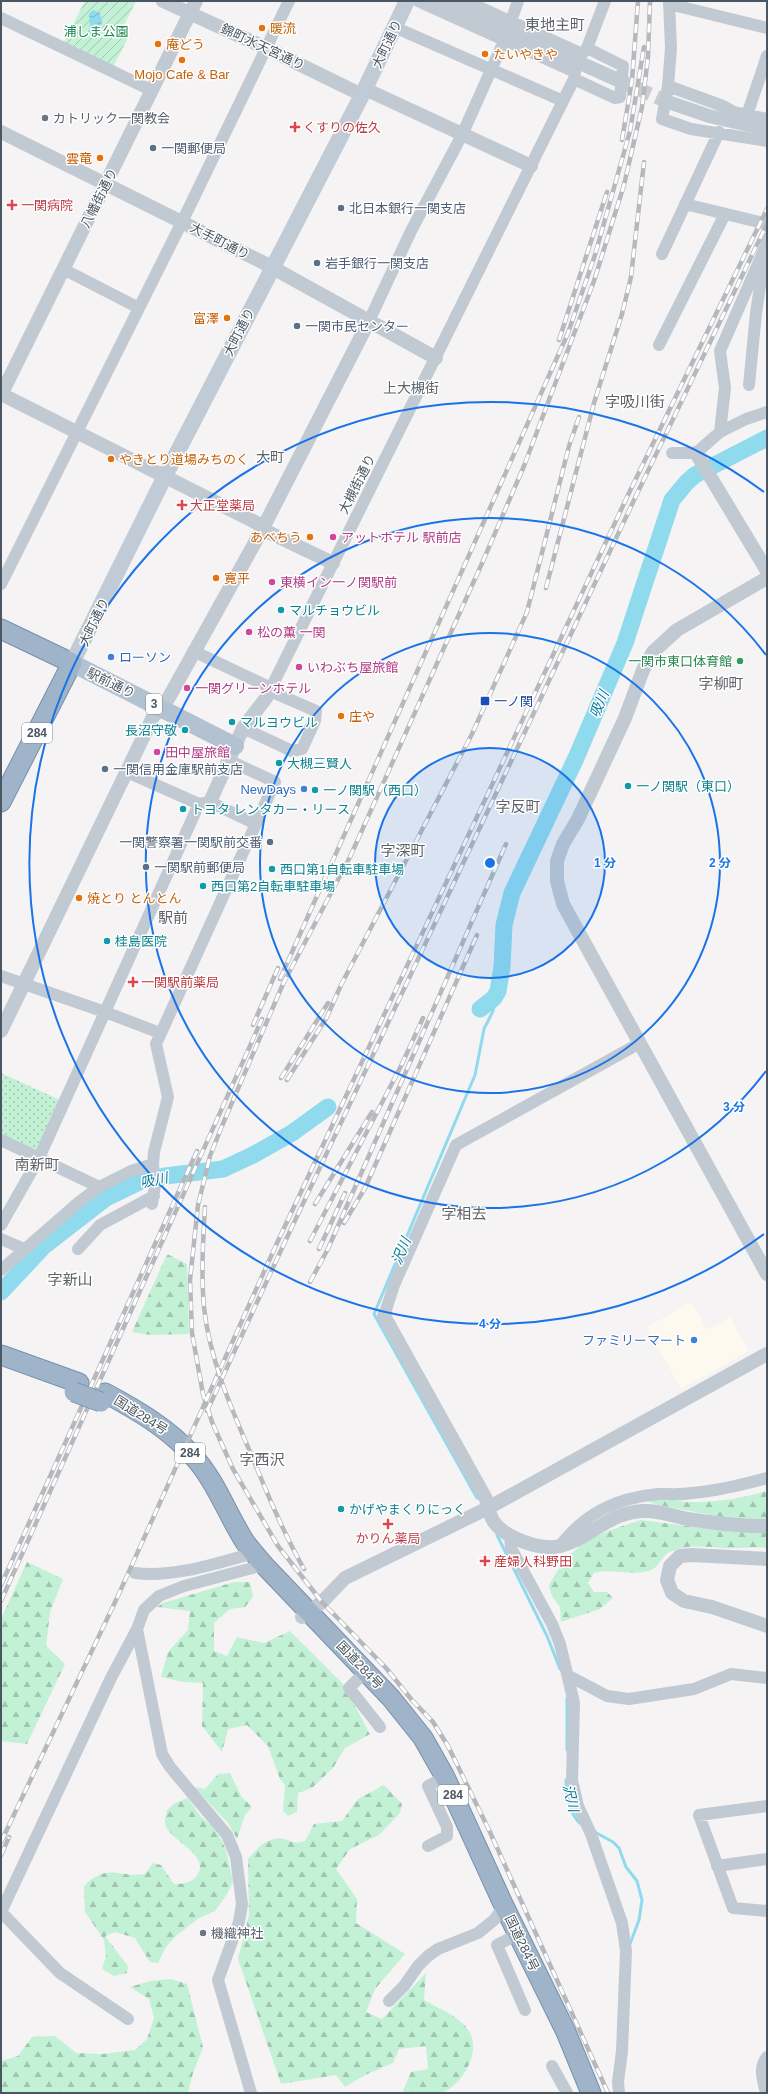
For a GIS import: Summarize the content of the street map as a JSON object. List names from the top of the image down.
{
  "streets": {
    "highway": ["284", "国道284号"],
    "main road": ["大町通り", "駅前通り", "3"],
    "street": [
      "錦町水天宮通り",
      "八幡街通り",
      "大手町通り",
      "大槻街通り"
    ]
  },
  "crossings": [
    ["大町通り", "錦町水天宮通り"],
    ["大町通り", "大手町通り"],
    ["大町通り", "駅前通り"],
    ["大町通り", "284"],
    ["錦町水天宮通り", "八幡街通り"],
    ["錦町水天宮通り", "大槻街通り"],
    ["八幡街通り", "大手町通り"],
    ["大手町通り", "大槻街通り"],
    ["駅前通り", "284"]
  ],
  "districts": [
    "東地主町",
    "上大槻街",
    "字吸川街",
    "大町",
    "字柳町",
    "字反町",
    "字深町",
    "駅前",
    "南新町",
    "字相去",
    "字新山",
    "字西沢"
  ],
  "water": ["吸川", "沢川"],
  "parks": ["浦しま公園"],
  "places": {
    "other": [
      "暖流",
      "庵どう",
      "たいやきや",
      "Mojo Cafe & Bar",
      "カトリック一関教会",
      "一関郵便局",
      "雲竜",
      "北日本銀行一関支店",
      "岩手銀行一関支店",
      "富澤",
      "一関市民センター",
      "やきとり道場みちのく",
      "あべちう",
      "アットホテル 駅前店",
      "寛平",
      "東横イン一ノ関駅前",
      "マルチョウビル",
      "松の薫 一関",
      "ローソン",
      "一関市東口体育館",
      "いわぶち屋旅館",
      "一関グリーンホテル",
      "庄や",
      "マルヨウビル",
      "長沼守敬",
      "田中屋旅館",
      "大槻三賢人",
      "一関信用金庫駅前支店",
      "一ノ関駅（東口）",
      "NewDays",
      "一ノ関駅（西口）",
      "トヨタ レンタカー・リース",
      "一関警察署一関駅前交番",
      "一関駅前郵便局",
      "西口第1自転車駐車場",
      "西口第2自転車駐車場",
      "焼とり とんとん",
      "桂島医院",
      "ファミリーマート",
      "かげやまくりにっく",
      "機織神社"
    ],
    "health": [
      "くすりの佐久",
      "一関病院",
      "大正堂薬局",
      "一関駅前薬局",
      "かりん薬局",
      "産婦人科野田"
    ],
    "transit": ["一ノ関"]
  },
  "rings": [
    "1 分",
    "2 分",
    "3 分",
    "4 分"
  ]
}
